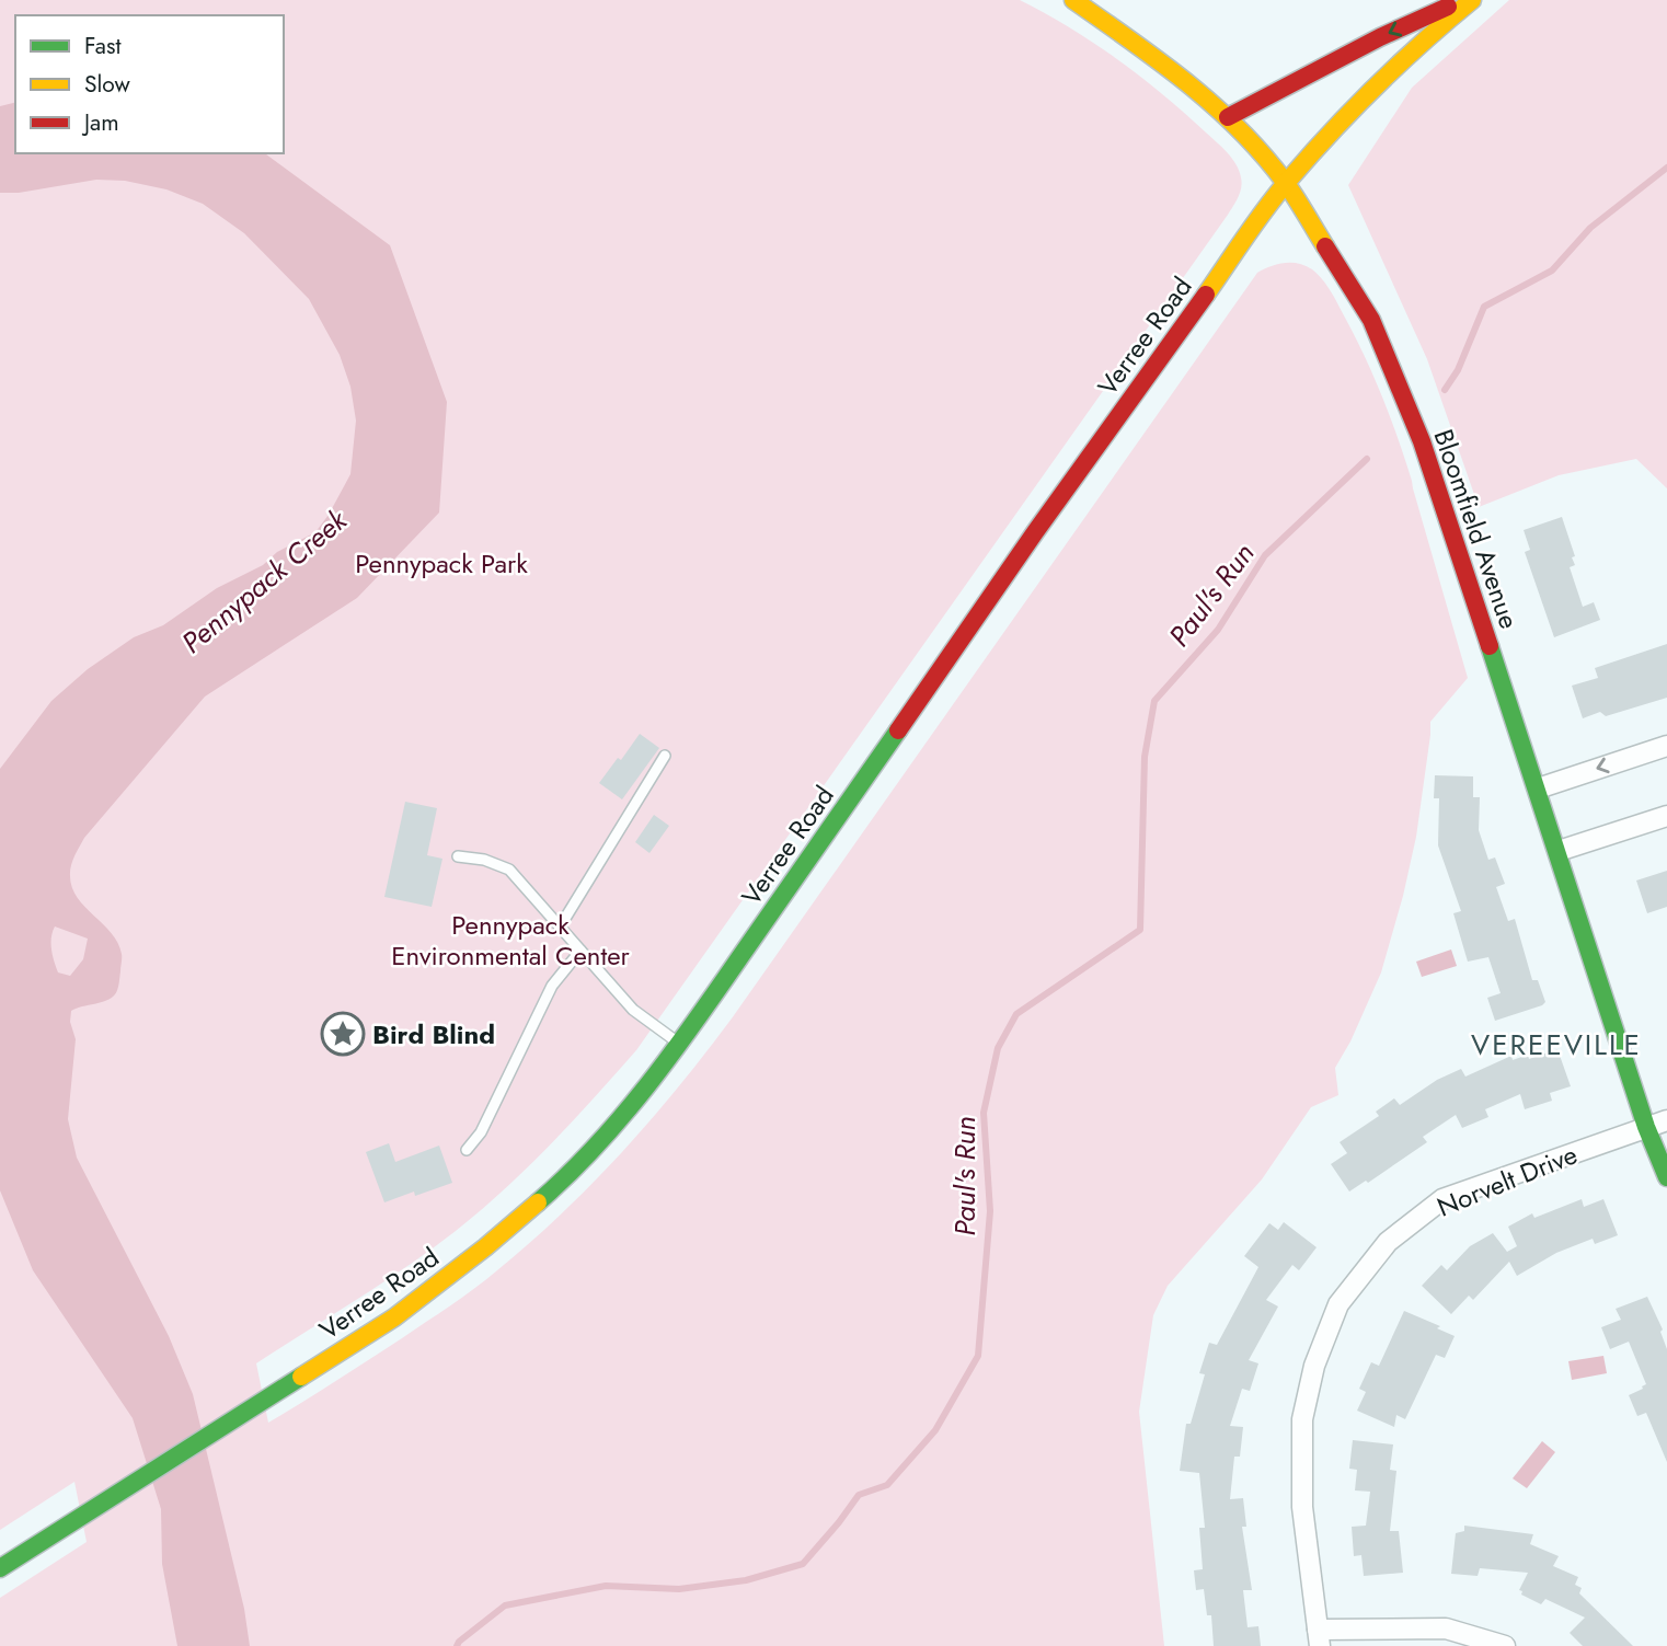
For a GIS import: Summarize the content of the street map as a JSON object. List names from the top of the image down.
{
  "streets": {
    "main road": ["Verree Road", "Bloomfield Avenue"],
    "street": ["Norvelt Drive"]
  },
  "crossings": [
    ["Verree Road", "Bloomfield Avenue"],
    ["Bloomfield Avenue", "Norvelt Drive"]
  ],
  "districts": ["VEREEVILLE"],
  "water": ["Pennypack Creek", "Paul's Run"],
  "parks": ["Pennypack Park", "Pennypack Environmental Center"],
  "places": {
    "place": ["Bird Blind"]
  },
  "legend": ["Fast", "Slow", "Jam"]
}
